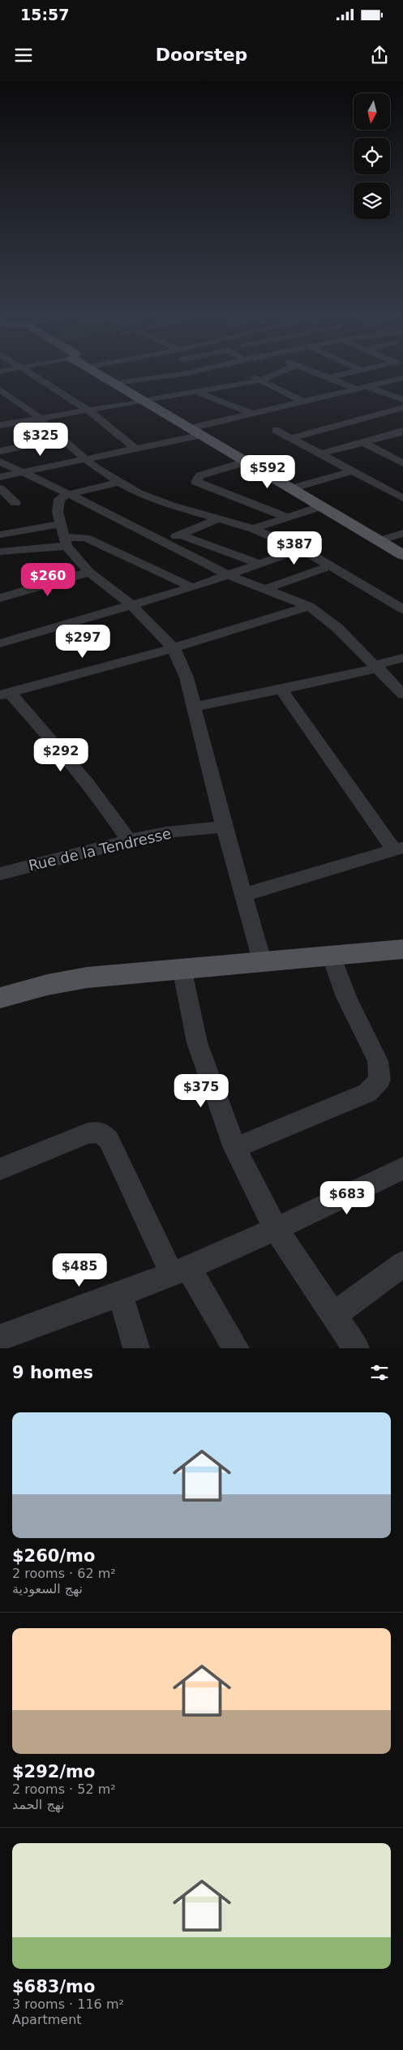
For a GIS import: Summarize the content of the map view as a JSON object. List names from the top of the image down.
{
  "streets": {
    "street": ["Rue de la Tendresse"]
  },
  "north": "bottom",
  "page": {
    "status": "15:57",
    "header": "Doorstep",
    "price": [
      "$325",
      "$592",
      "$387",
      "$260",
      "$297",
      "$292",
      "$375",
      "$683",
      "$485"
    ],
    "heading": "9 homes",
    "list": [
      {
        "name": "$260/mo",
        "note": "2 rooms · 62 m² · نهج السعودية"
      },
      {
        "name": "$292/mo",
        "note": "2 rooms · 52 m² · نهج الحمد"
      },
      {
        "name": "$683/mo",
        "note": "3 rooms · 116 m² · Apartment"
      }
    ]
  }
}
